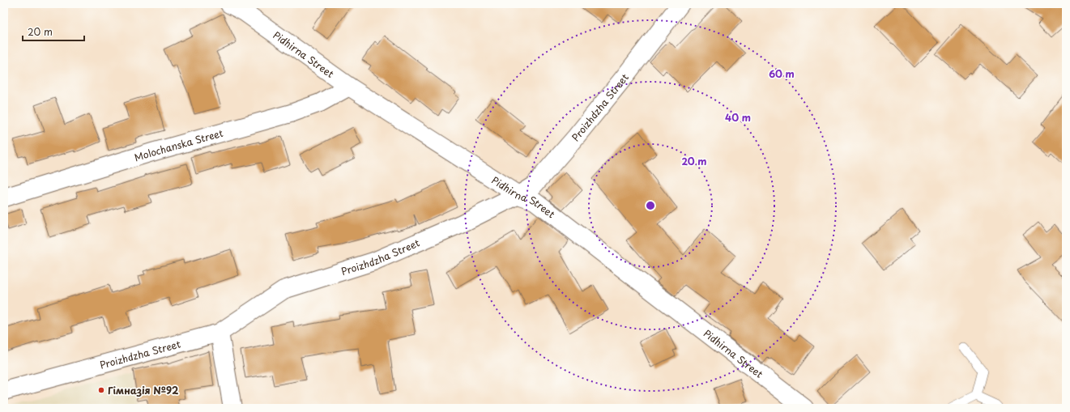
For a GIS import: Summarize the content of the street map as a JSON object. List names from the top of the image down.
{
  "streets": {
    "street": ["Pidhirna Street", "Proizhdzha Street", "Molochanska Street"]
  },
  "crossings": [
    ["Pidhirna Street", "Proizhdzha Street"],
    ["Pidhirna Street", "Molochanska Street"]
  ],
  "places": ["Гімназія №92"],
  "scale_bar": "20 m",
  "rings": ["60 m", "40 m", "20 m"]
}
